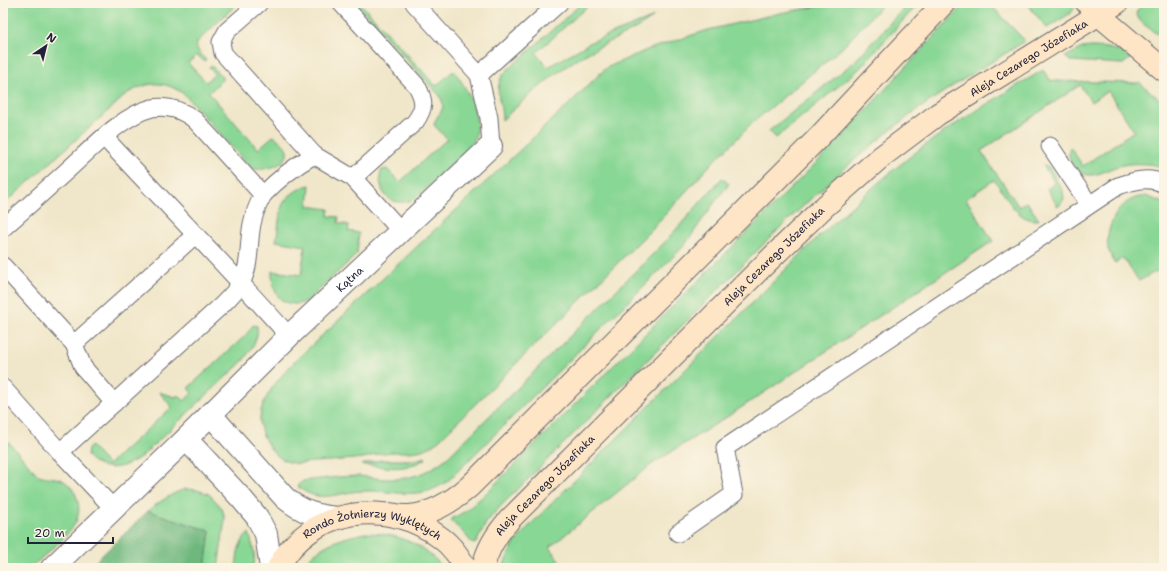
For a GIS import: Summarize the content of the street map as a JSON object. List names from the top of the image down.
{
  "streets": {
    "main road": ["Aleja Cezarego Józefiaka", "Rondo Żołnierzy Wyklętych"],
    "street": ["Kątna"]
  },
  "scale_bar": "20 m",
  "north": "top right"
}
